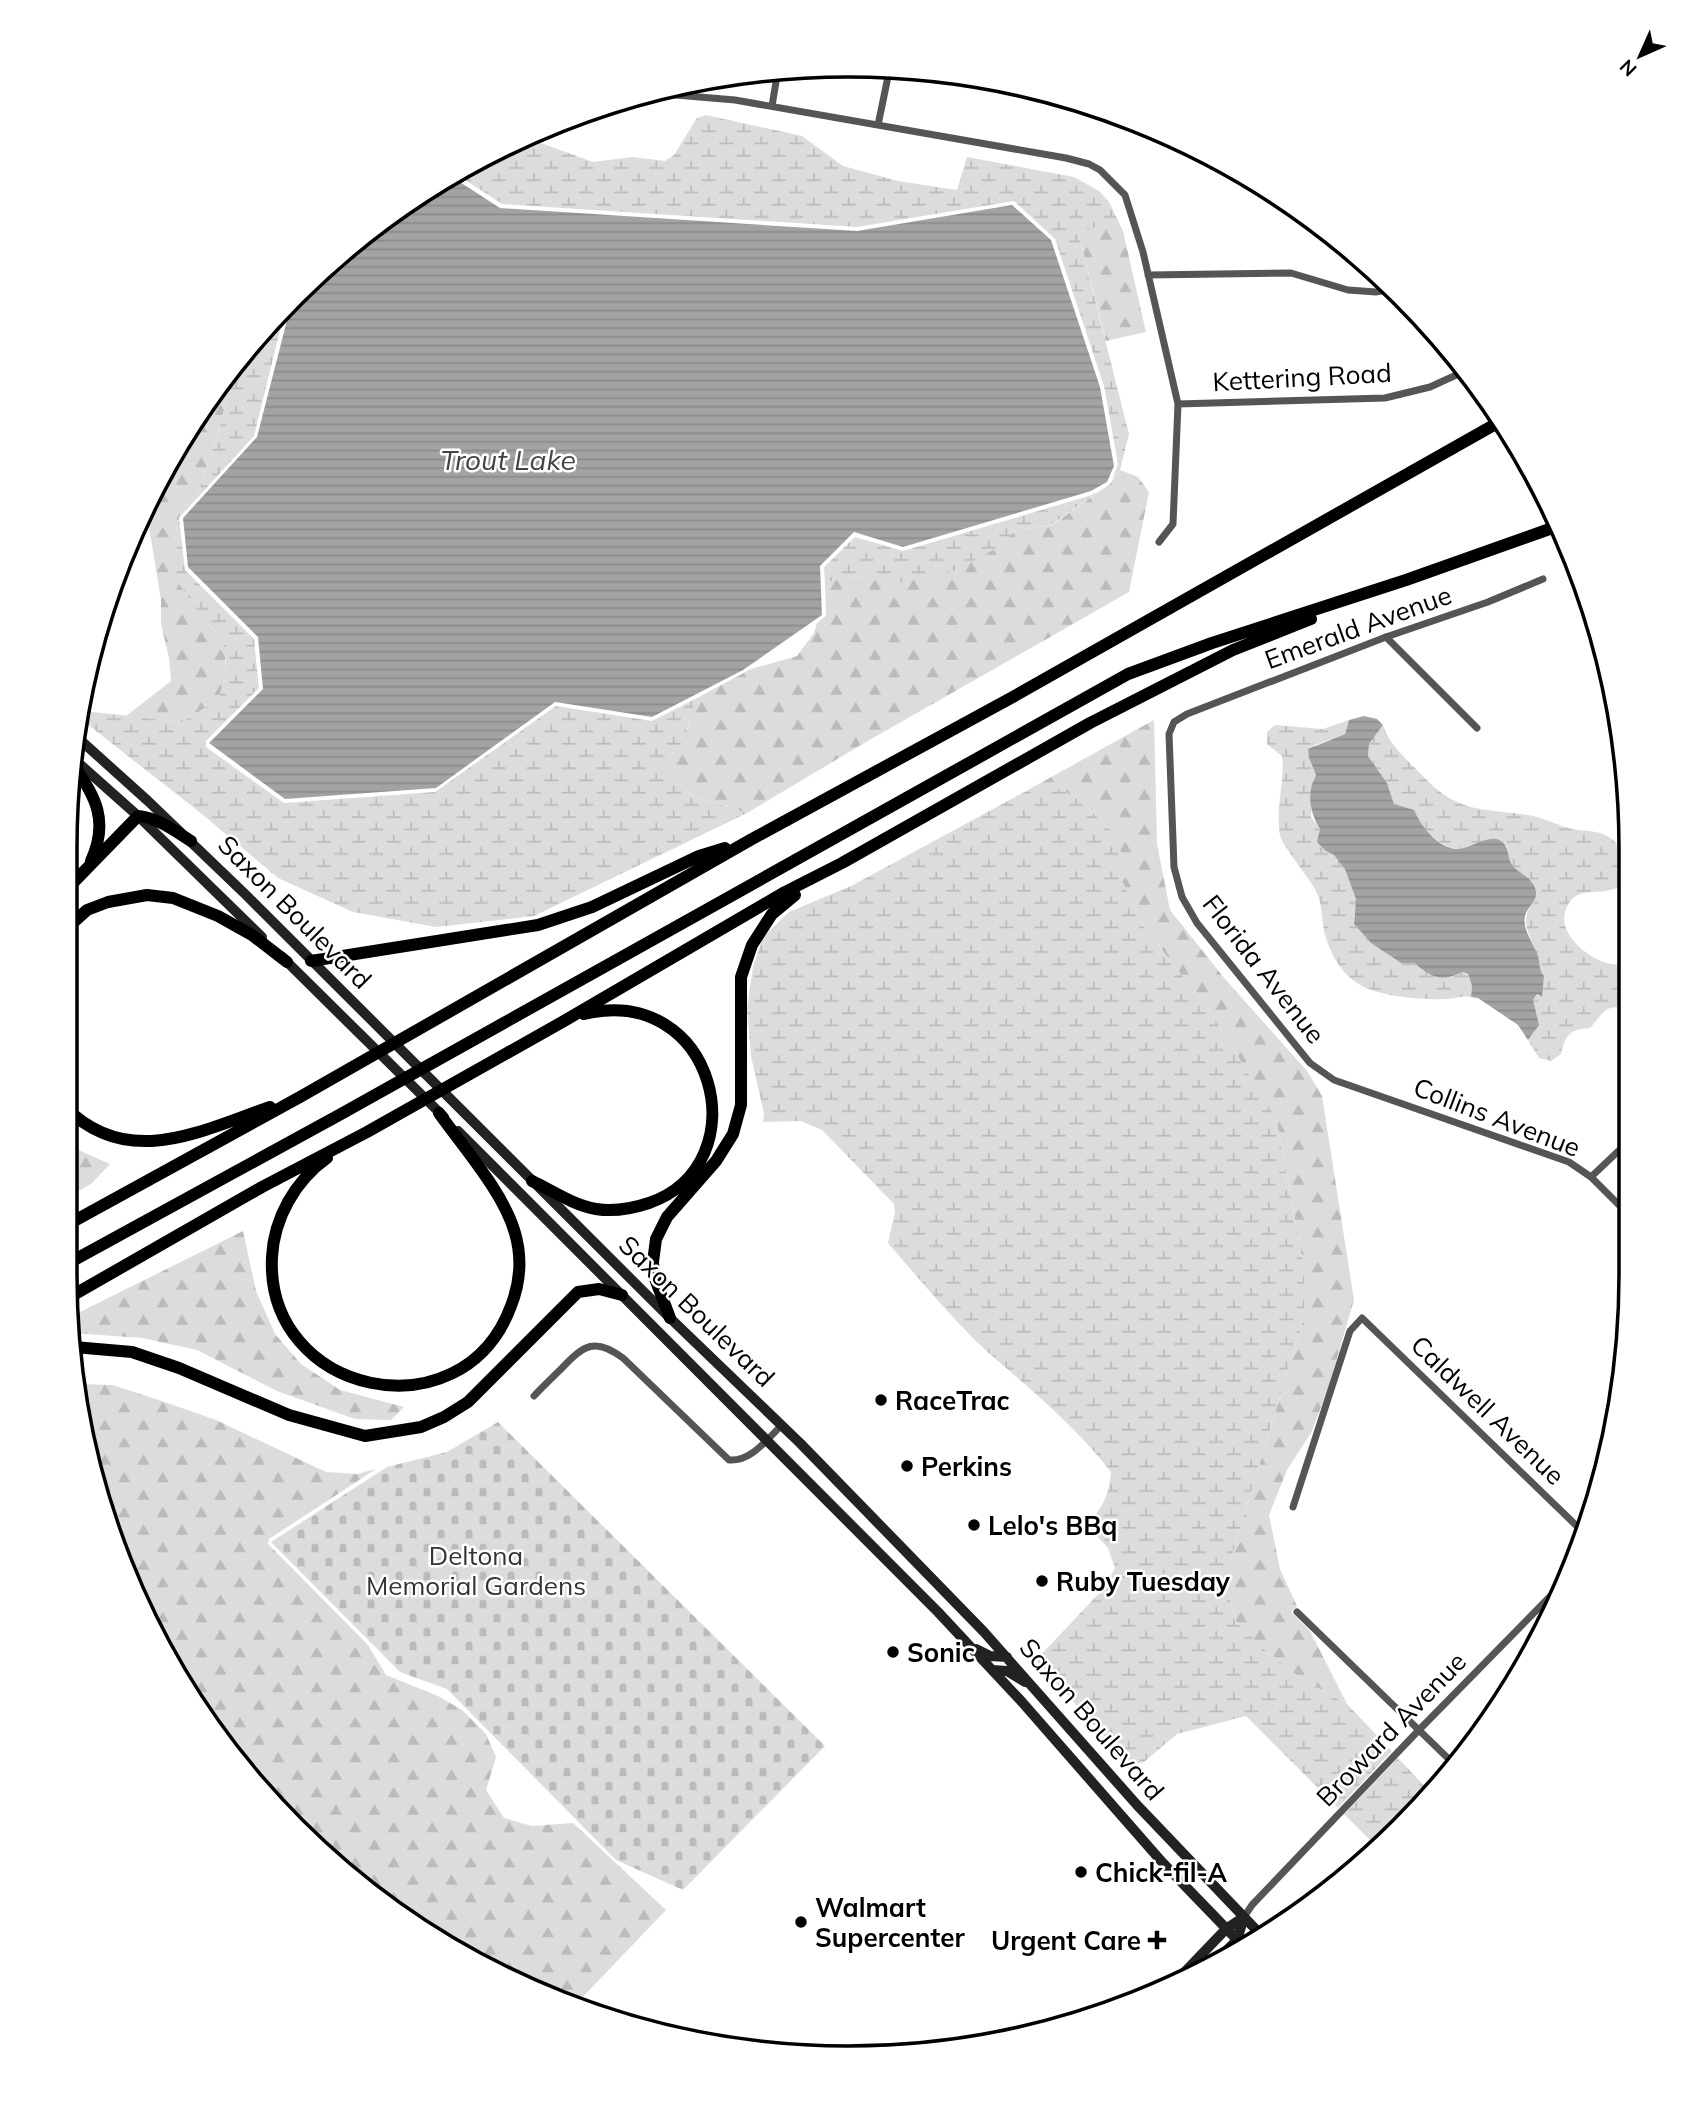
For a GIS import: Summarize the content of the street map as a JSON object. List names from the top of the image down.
{
  "streets": {
    "main road": ["Saxon Boulevard"],
    "street": [
      "Kettering Road",
      "Emerald Avenue",
      "Florida Avenue",
      "Collins Avenue",
      "Caldwell Avenue",
      "Broward Avenue"
    ]
  },
  "crossings": [
    ["Emerald Avenue", "Florida Avenue"],
    ["Saxon Boulevard", "Broward Avenue"],
    ["Florida Avenue", "Collins Avenue"]
  ],
  "water": ["Trout Lake"],
  "parks": ["Deltona Memorial Gardens"],
  "places": {
    "other": [
      "RaceTrac",
      "Perkins",
      "Lelo's BBq",
      "Ruby Tuesday",
      "Sonic",
      "Chick-fil-A",
      "Walmart Supercenter"
    ],
    "health": ["Urgent Care"]
  },
  "north": "bottom left"
}
